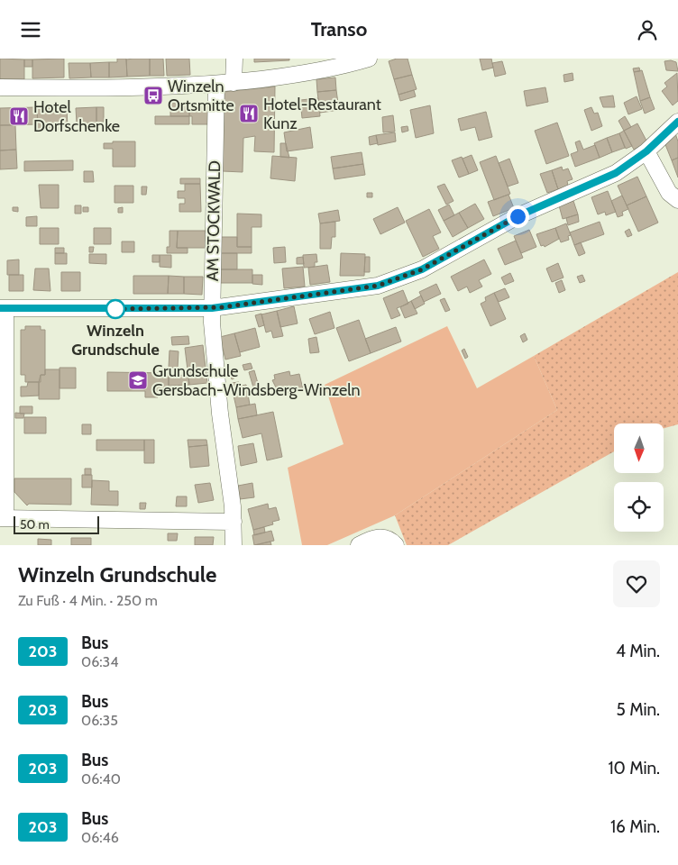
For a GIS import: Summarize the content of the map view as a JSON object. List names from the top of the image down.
{
  "streets": {
    "street": ["AM STOCKWALD"]
  },
  "places": {
    "bus stop": ["Winzeln Ortsmitte"],
    "restaurant": ["Hotel-Restaurant Kunz", "Hotel Dorfschenke"],
    "other": ["Winzeln Grundschule"],
    "school or university": ["Grundschule Gersbach-Windsberg-Winzeln"]
  },
  "lines": ["bus line 203"],
  "scale_bar": "50 m",
  "north": "bottom",
  "page": {
    "header": "Transo",
    "scale": "50 m",
    "heading": ["Winzeln Grundschule", "Zu Fuß · 4 Min. · 250 m"],
    "list": [
      {
        "mark": "203",
        "name": "Bus",
        "note": "06:34",
        "value": "4 Min."
      },
      {
        "mark": "203",
        "name": "Bus",
        "note": "06:35",
        "value": "5 Min."
      },
      {
        "mark": "203",
        "name": "Bus",
        "note": "06:40",
        "value": "10 Min."
      },
      {
        "mark": "203",
        "name": "Bus",
        "note": "06:46",
        "value": "16 Min."
      }
    ]
  }
}
